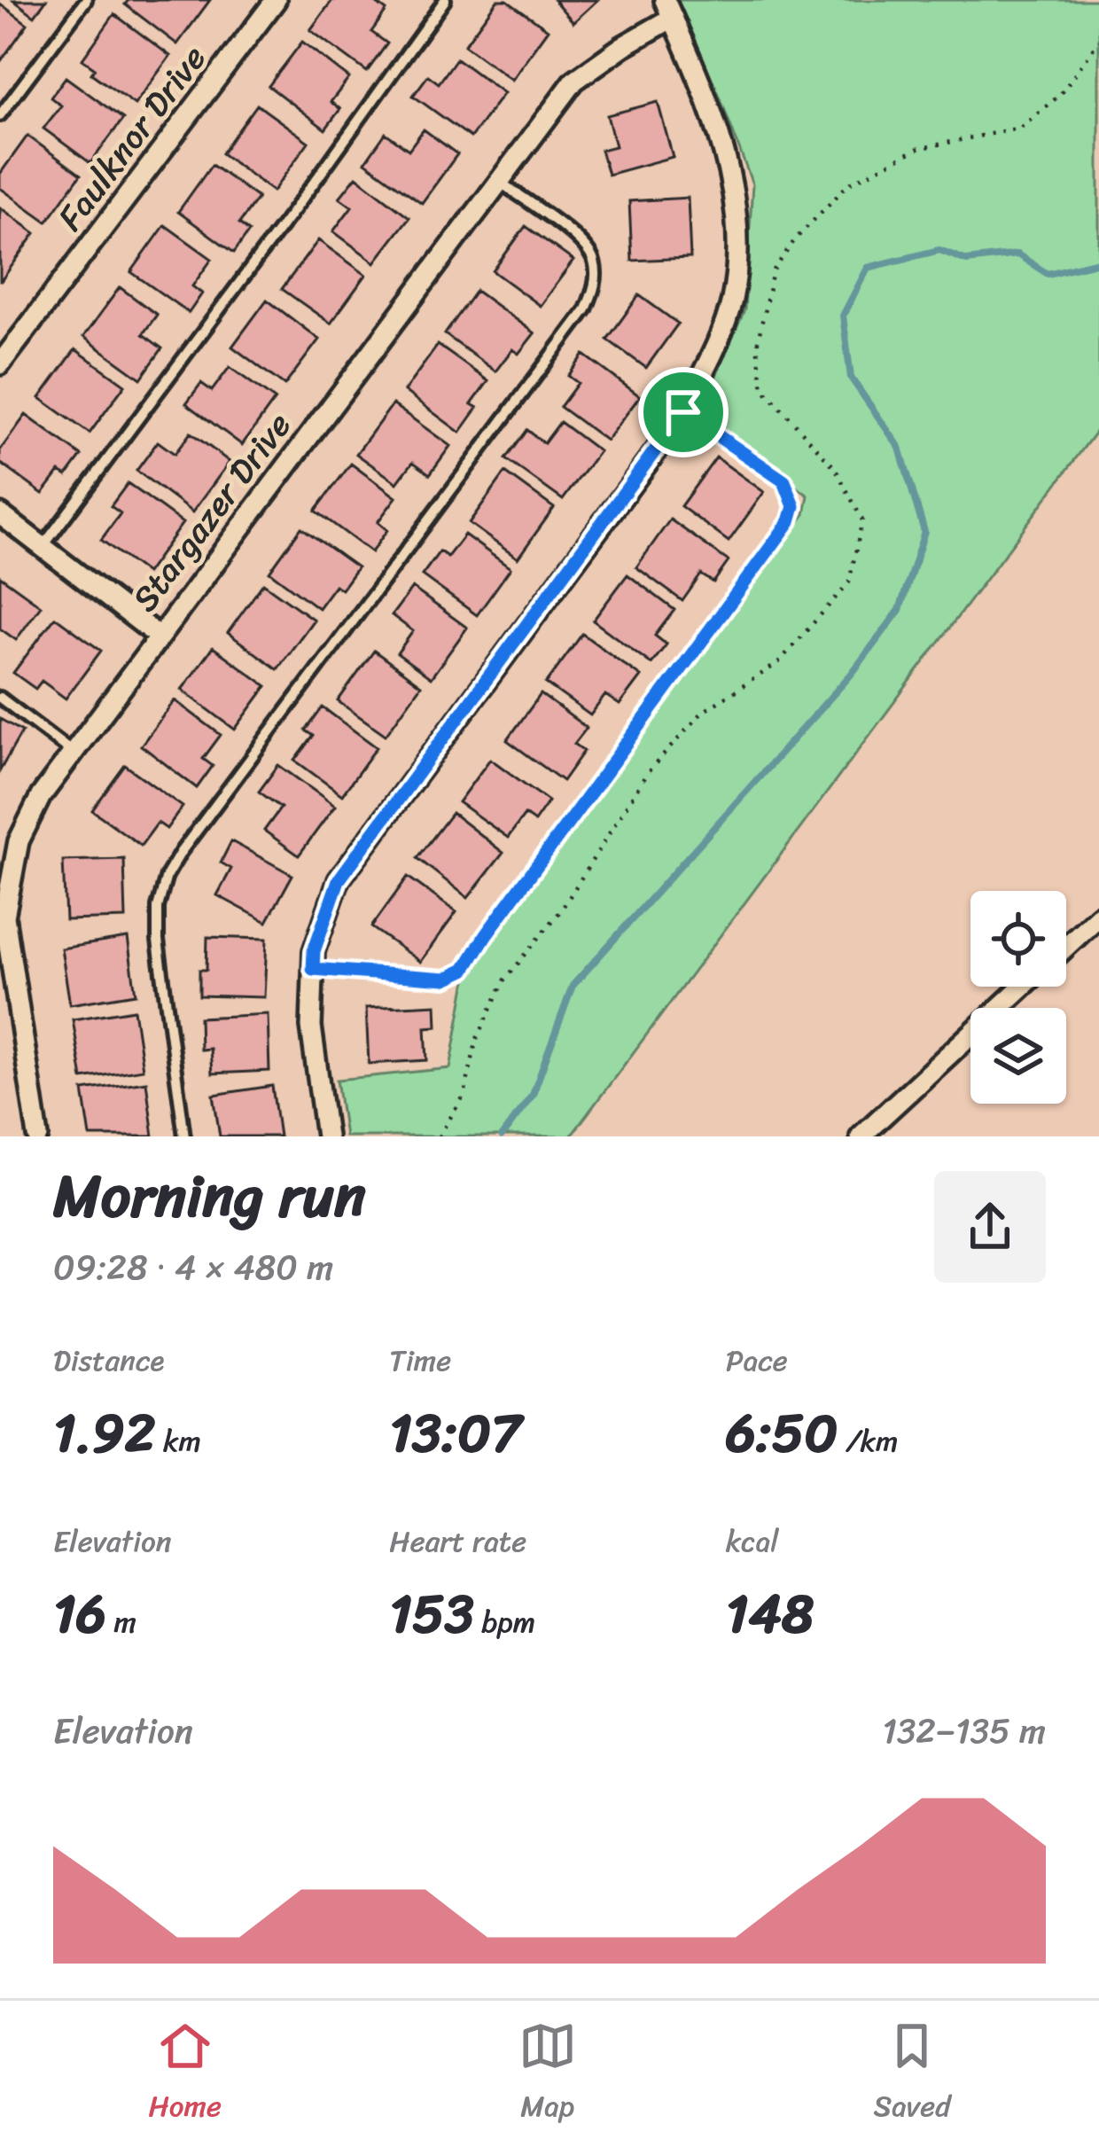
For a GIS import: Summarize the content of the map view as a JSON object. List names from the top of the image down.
{
  "streets": {
    "street": ["Faulknor Drive", "Stargazer Drive"]
  },
  "page": {
    "heading": ["Morning run", "09:28 · 4 × 480 m"],
    "stats": [
      ["Distance", "1.92 km"],
      ["Time", "13:07"],
      ["Pace", "6:50 /km"],
      ["Elevation", "16 m"],
      ["Heart rate", "153 bpm"],
      ["kcal", "148"]
    ],
    "chart": ["Elevation", "132–135 m"],
    "tabs": ["Home", "Map", "Saved"]
  }
}
